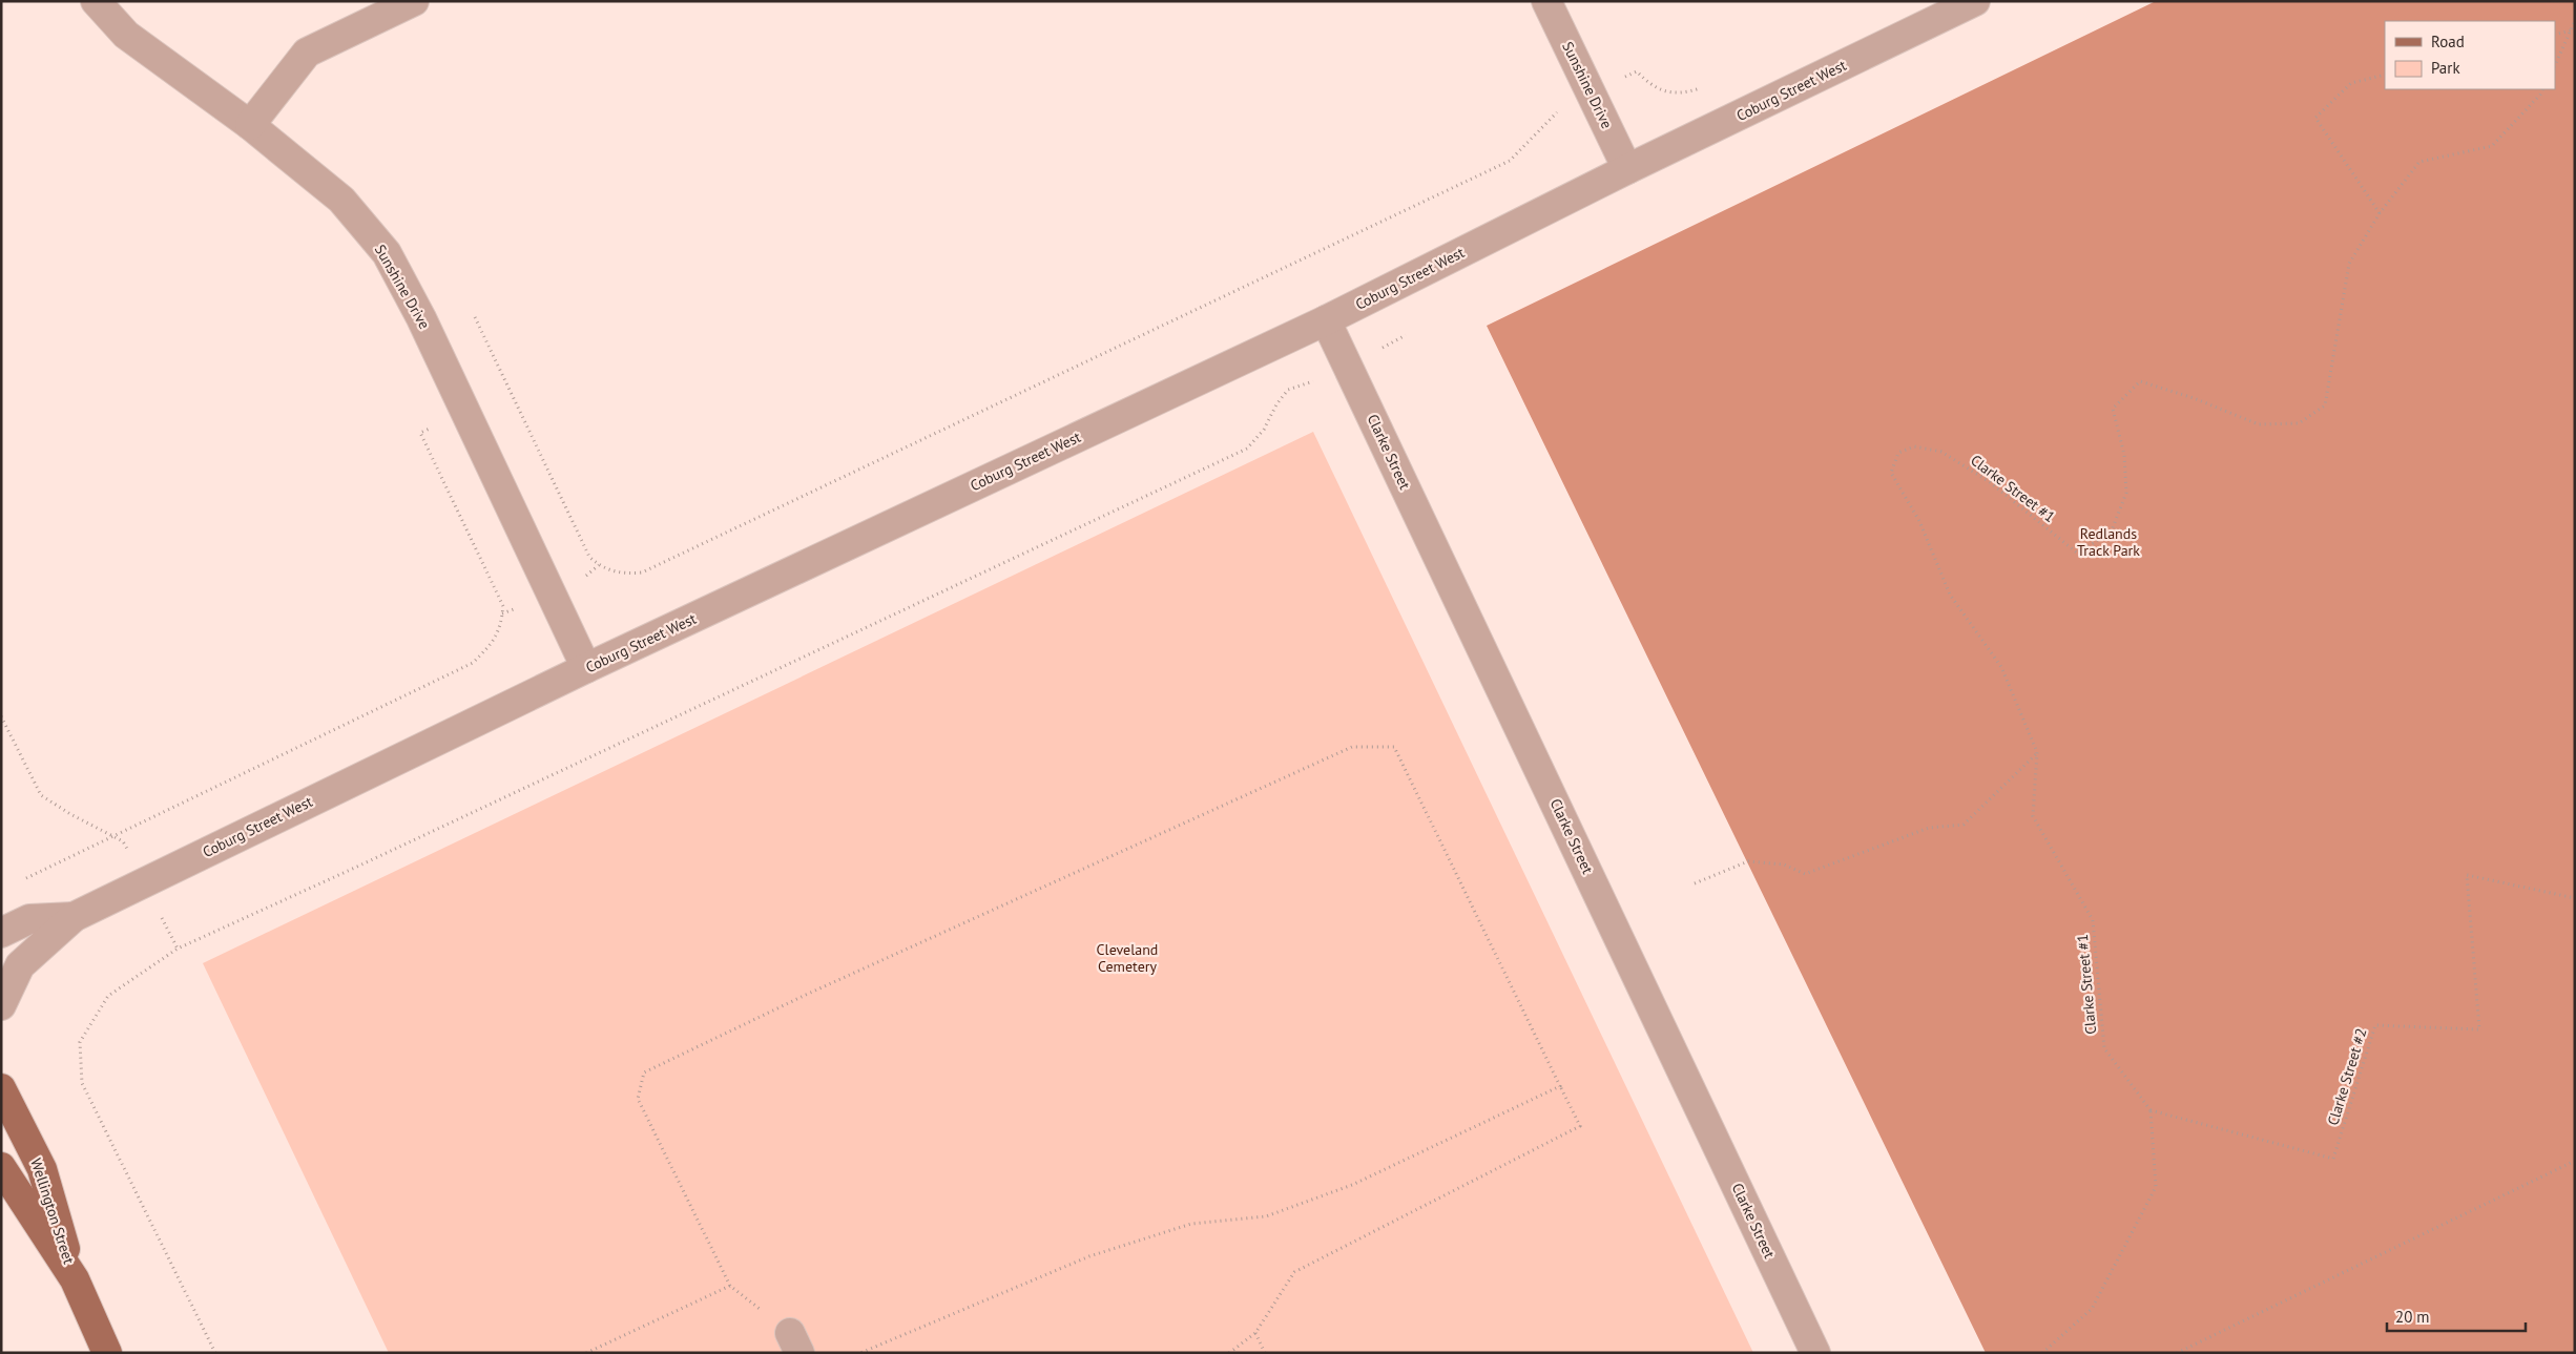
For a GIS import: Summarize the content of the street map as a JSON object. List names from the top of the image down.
{
  "streets": {
    "main road": ["Wellington Street"],
    "street": ["Sunshine Drive", "Coburg Street West", "Clarke Street"],
    "path": ["Clarke Street #1", "Clarke Street #2"]
  },
  "crossings": [
    ["Sunshine Drive", "Coburg Street West"],
    ["Coburg Street West", "Clarke Street"],
    ["Clarke Street #1", "Clarke Street #2"]
  ],
  "parks": ["Redlands Track Park", "Cleveland Cemetery"],
  "legend": ["Road", "Park"],
  "scale_bar": "20 m"
}
